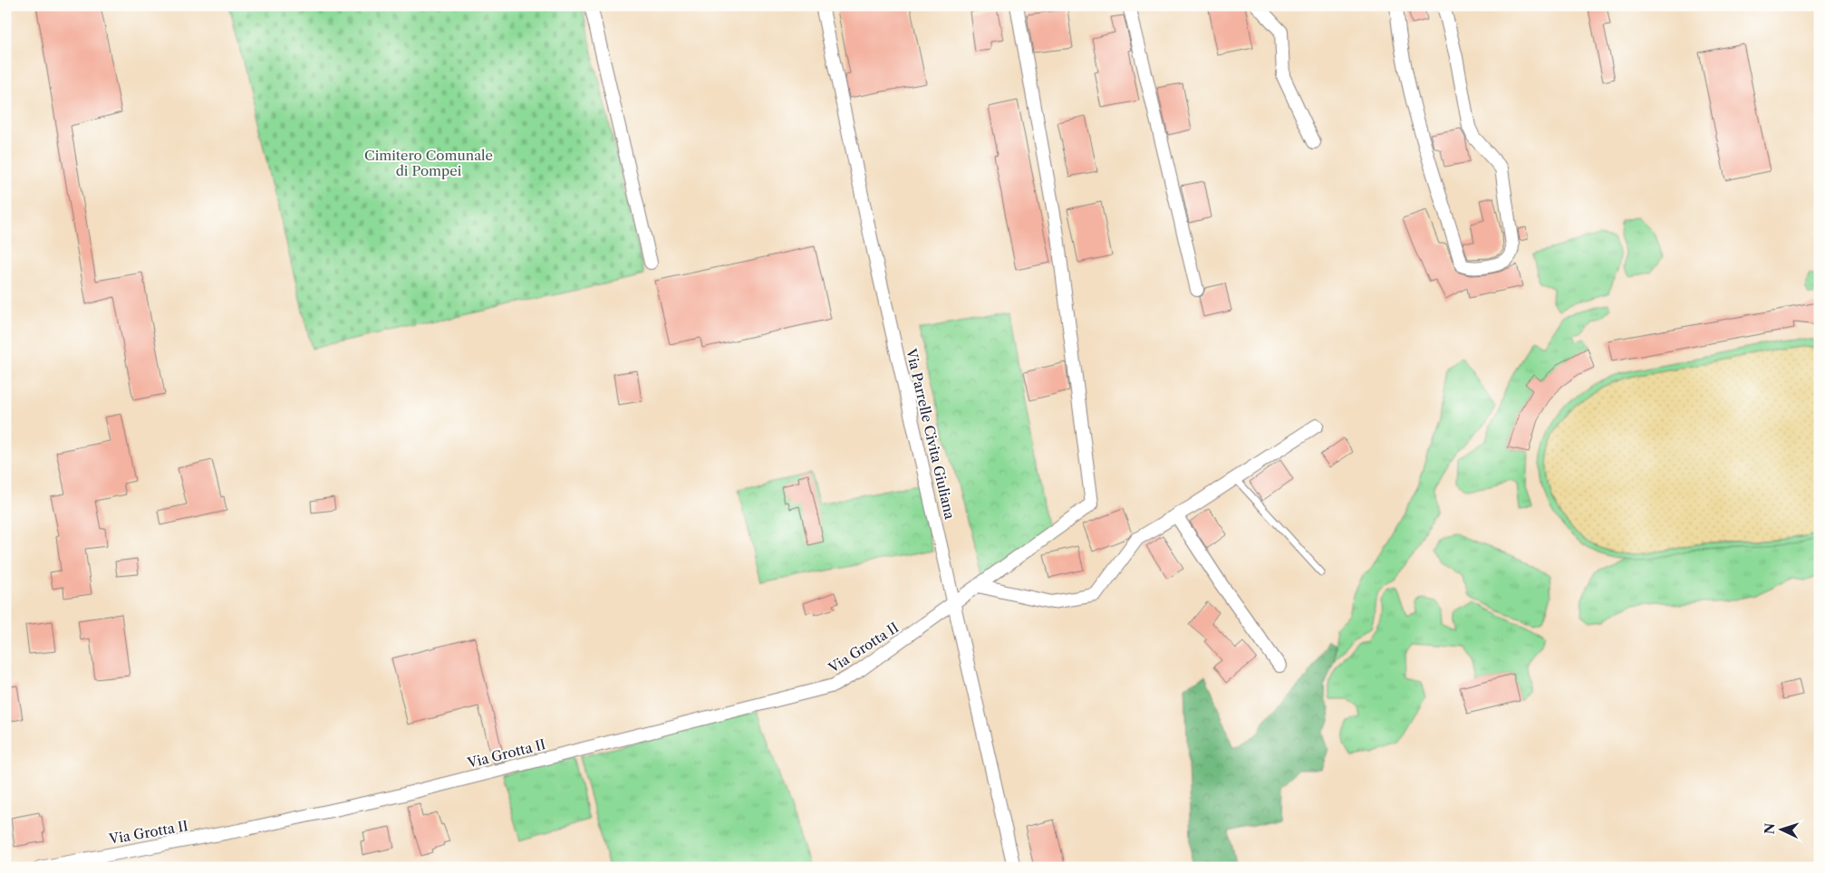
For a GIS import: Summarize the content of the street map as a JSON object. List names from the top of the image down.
{
  "streets": {
    "street": ["Via Parrelle Civita Giuliana", "Via Grotta II"]
  },
  "crossings": [
    ["Via Parrelle Civita Giuliana", "Via Grotta II"]
  ],
  "parks": ["Cimitero Comunale di Pompei"],
  "north": "left"
}
